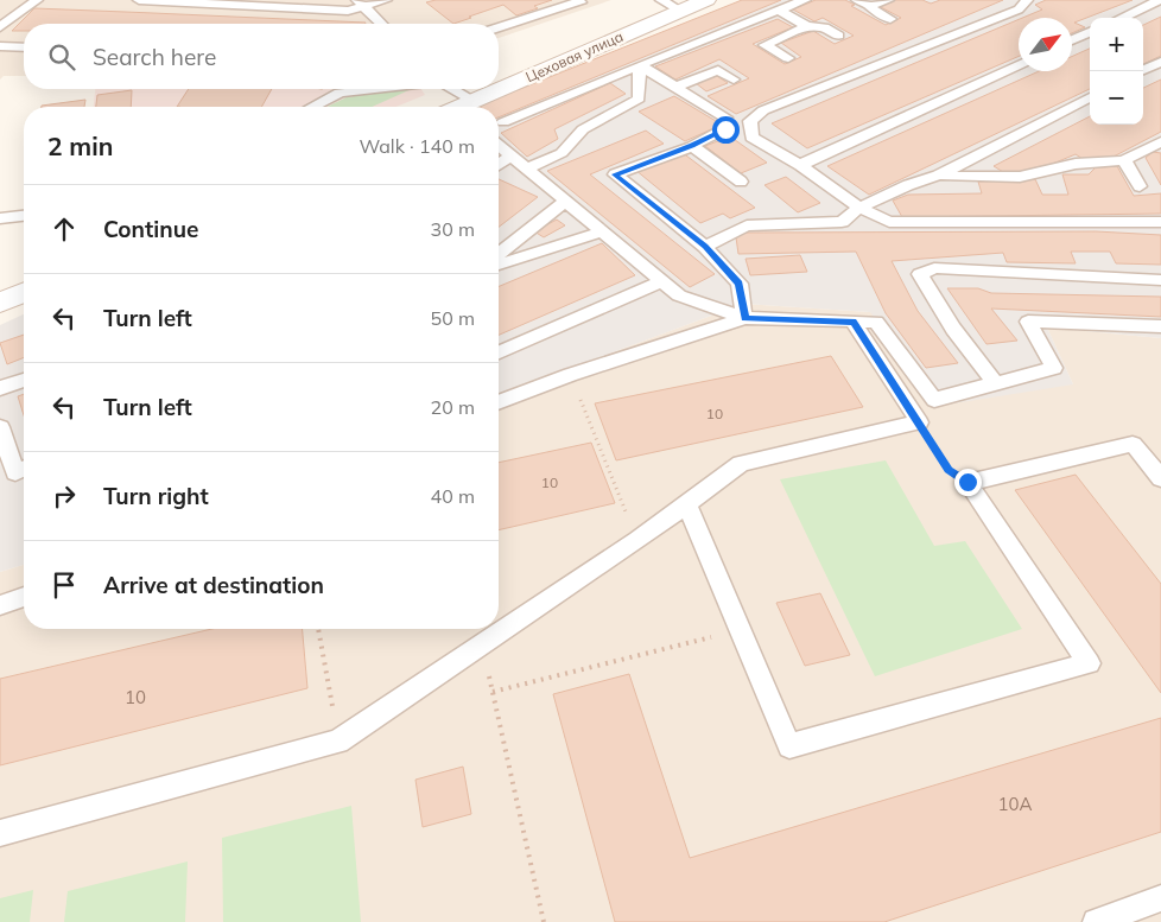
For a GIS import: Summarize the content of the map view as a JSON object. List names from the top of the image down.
{
  "streets": {
    "main road": ["Цеховая улица"]
  },
  "house_numbers": [
    "10",
    "10",
    "10",
    "10А"
  ],
  "north": "top right",
  "page": {
    "map_buttons": ["+", "−"],
    "search": "Search here",
    "heading": ["2 min", "Walk · 140 m"],
    "list": [
      ["Continue", "30 m"],
      ["Turn left", "50 m"],
      ["Turn left", "20 m"],
      ["Turn right", "40 m"],
      "Arrive at destination"
    ]
  }
}
